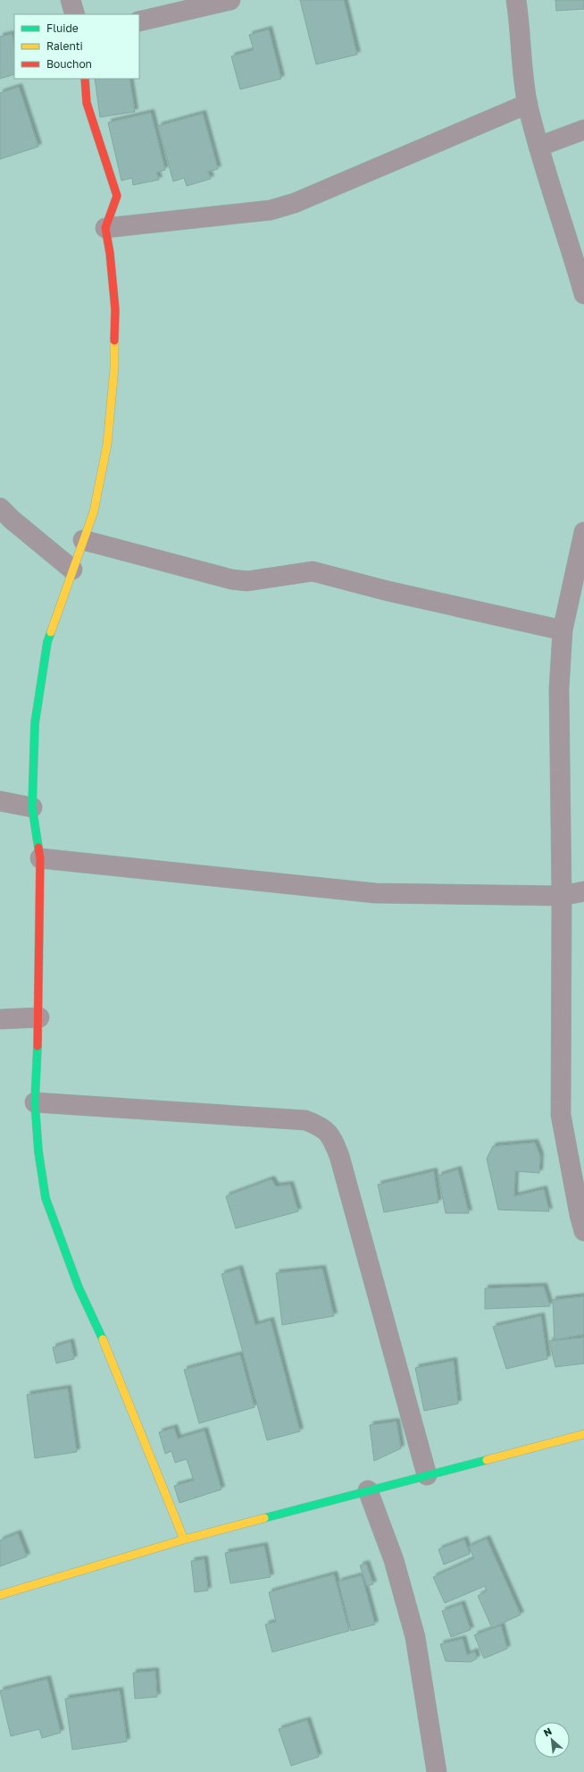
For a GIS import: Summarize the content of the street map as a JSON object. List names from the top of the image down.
{
  "legend": ["Fluide", "Ralenti", "Bouchon"],
  "north": "top left"
}
